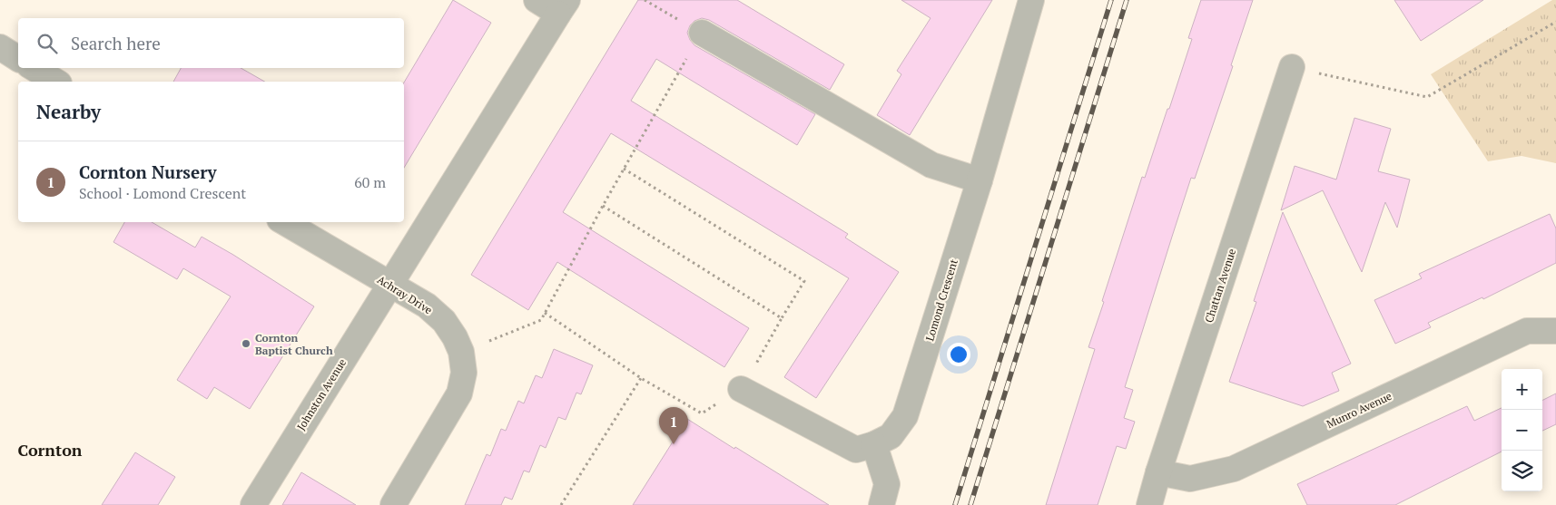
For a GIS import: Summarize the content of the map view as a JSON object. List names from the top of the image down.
{
  "streets": {
    "street": [
      "Chattan Avenue",
      "Achray Drive",
      "Lomond Crescent",
      "Johnston Avenue",
      "Munro Avenue"
    ]
  },
  "crossings": [
    ["Chattan Avenue", "Munro Avenue"],
    ["Achray Drive", "Johnston Avenue"]
  ],
  "districts": ["Cornton"],
  "places": ["Cornton Baptist Church"],
  "page": {
    "search": "Search here",
    "heading": "Nearby",
    "list": [
      {
        "mark": "1",
        "name": "Cornton Nursery",
        "note": "School · Lomond Crescent",
        "value": "60 m"
      }
    ],
    "map_buttons": ["+", "−"],
    "pins": "1"
  }
}
